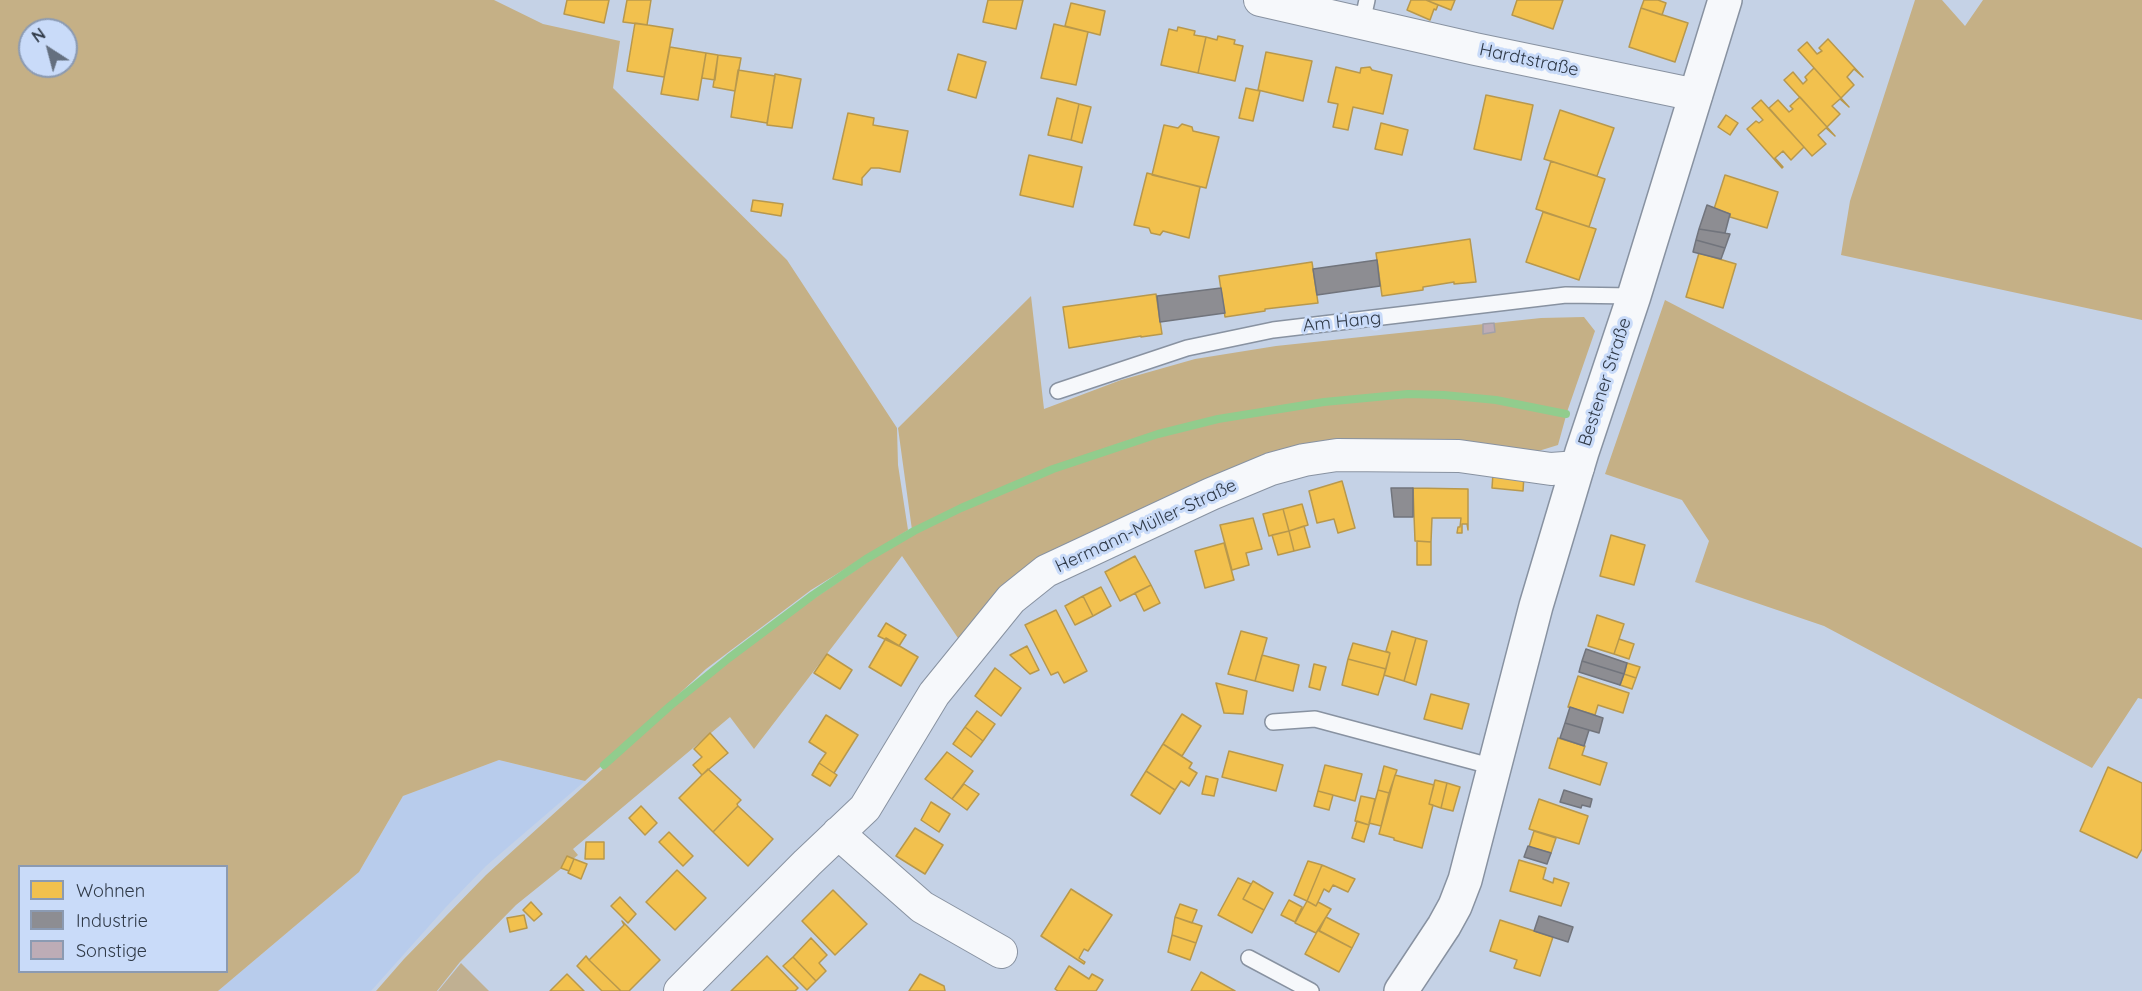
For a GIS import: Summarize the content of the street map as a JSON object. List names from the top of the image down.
{
  "streets": {
    "street": ["Hardtstraße", "Bestener Straße", "Hermann-Müller-Straße"],
    "lane": ["Am Hang"]
  },
  "crossings": [
    ["Hardtstraße", "Bestener Straße"],
    ["Am Hang", "Bestener Straße"],
    ["Bestener Straße", "Hermann-Müller-Straße"]
  ],
  "legend": ["Wohnen", "Industrie", "Sonstige"],
  "north": "top left"
}
